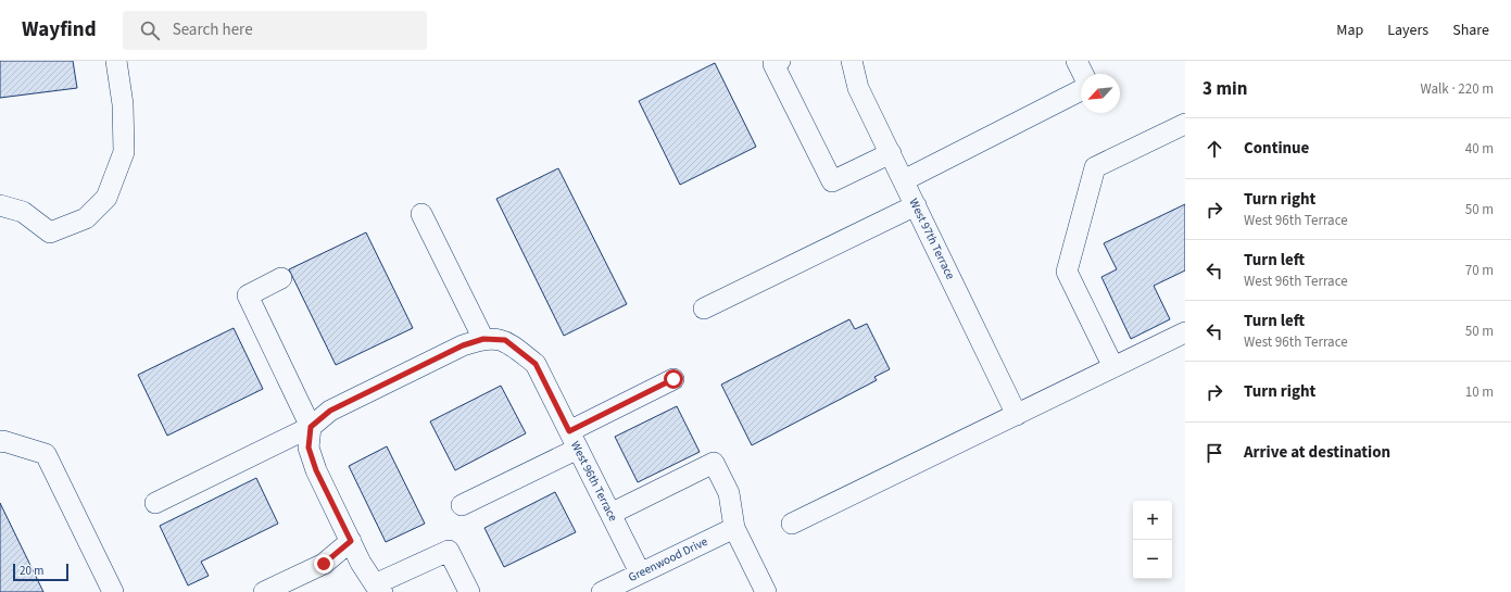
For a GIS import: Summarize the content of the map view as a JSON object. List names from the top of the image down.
{
  "streets": {
    "street": ["West 97th Terrace", "West 96th Terrace", "Greenwood Drive"]
  },
  "crossings": [
    ["West 96th Terrace", "Greenwood Drive"]
  ],
  "scale_bar": "20 m",
  "north": "bottom left",
  "page": {
    "header": "Wayfind",
    "search": "Search here",
    "nav": ["Map", "Layers", "Share"],
    "heading": ["3 min", "Walk · 220 m"],
    "list": [
      ["Continue", "40 m"],
      ["Turn right", "West 96th Terrace", "50 m"],
      ["Turn left", "West 96th Terrace", "70 m"],
      ["Turn left", "West 96th Terrace", "50 m"],
      ["Turn right", "10 m"],
      "Arrive at destination"
    ],
    "map_buttons": ["+", "−"],
    "scale": "20 m"
  }
}
